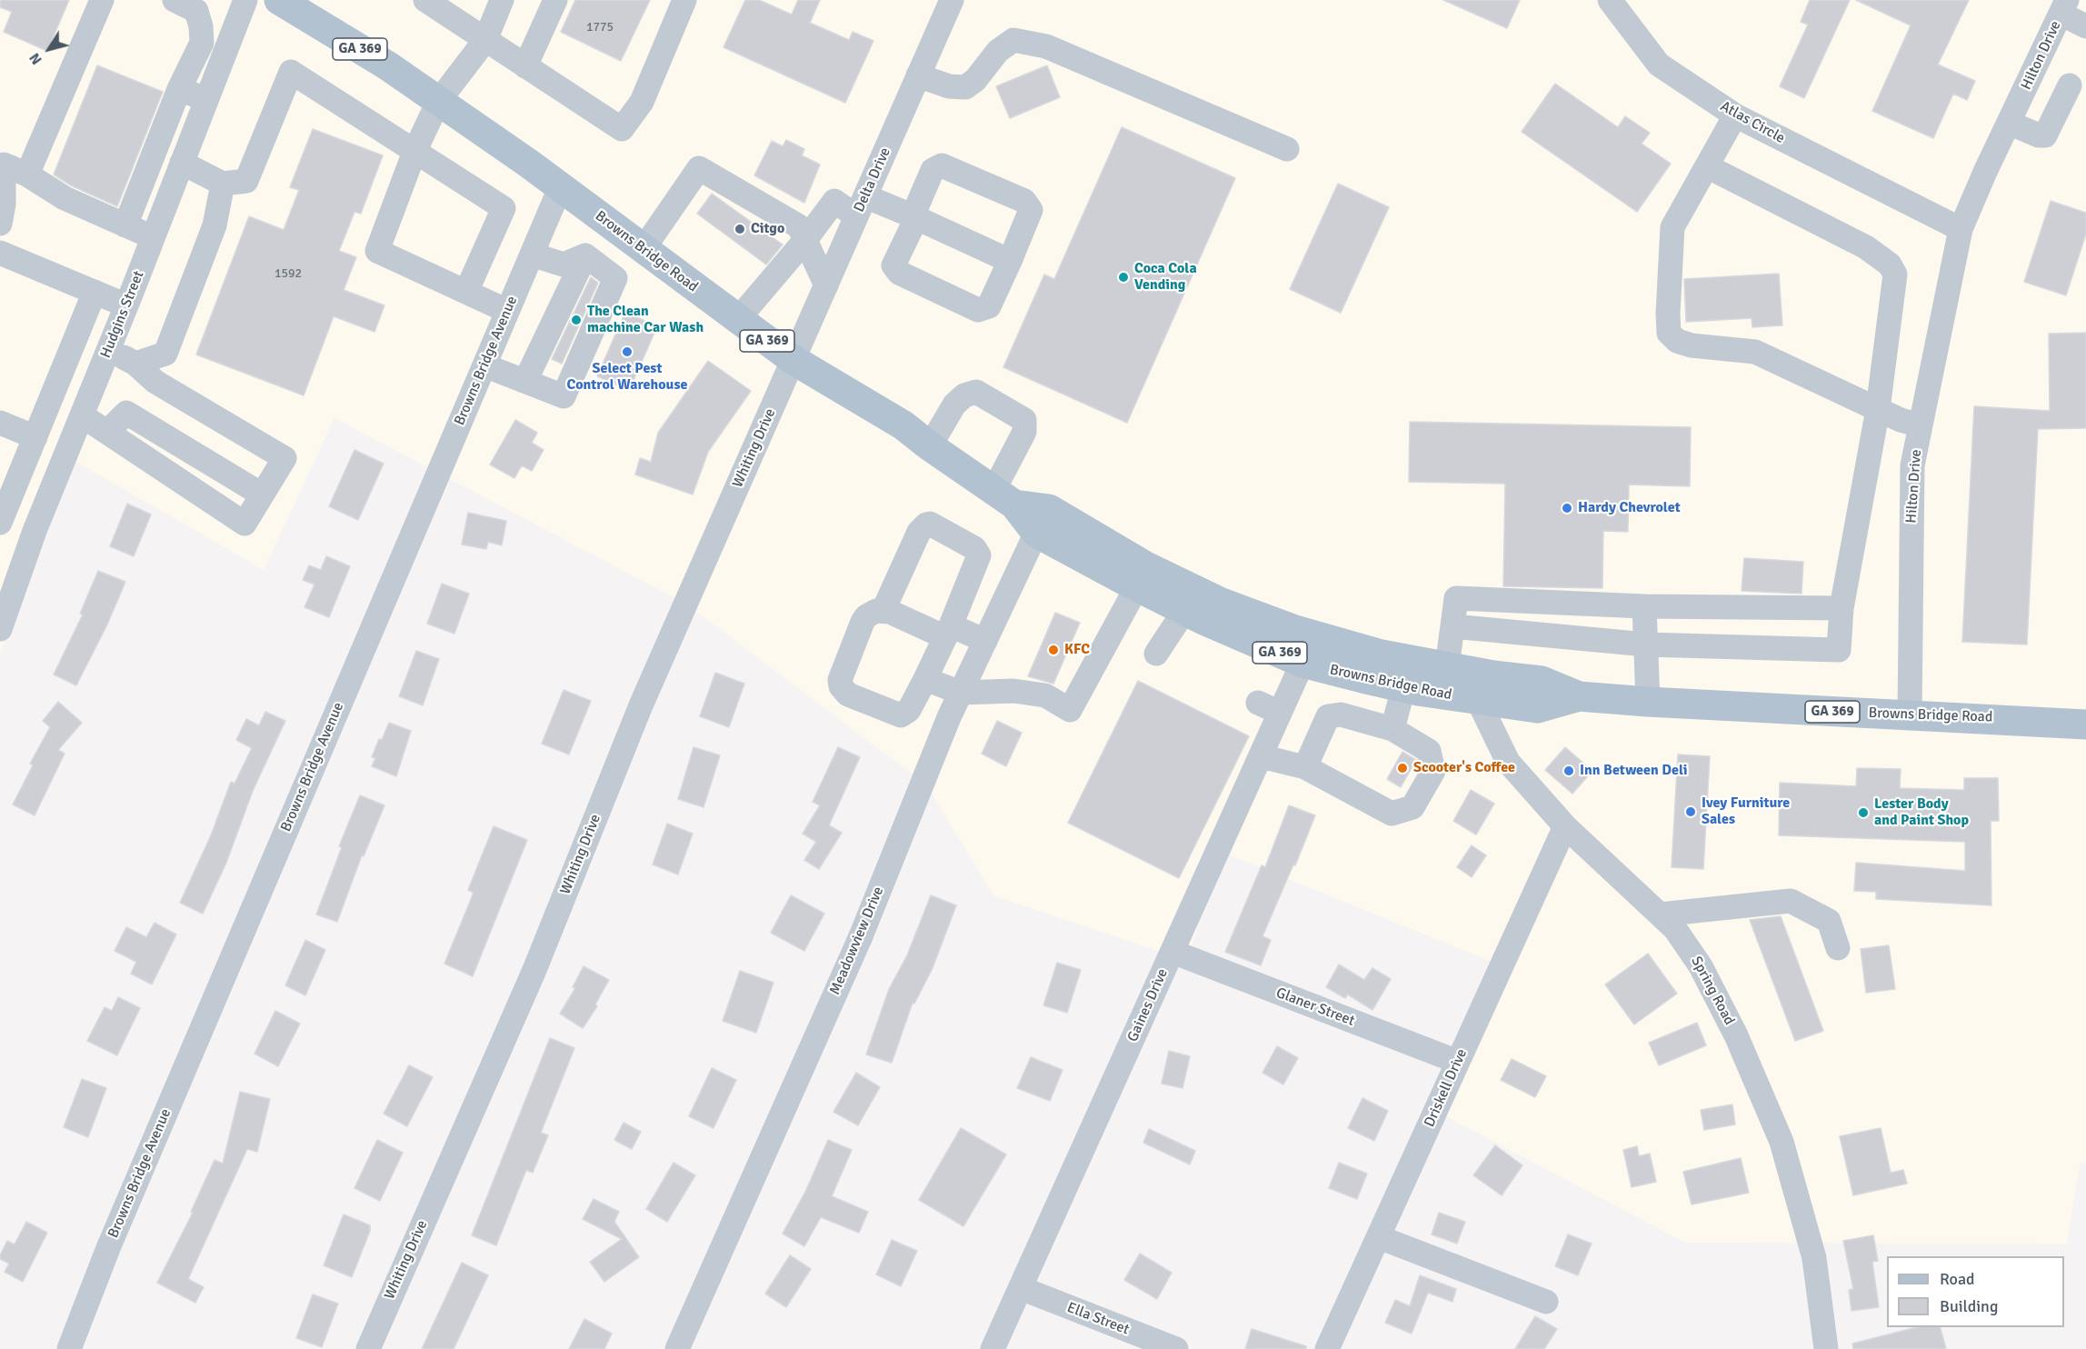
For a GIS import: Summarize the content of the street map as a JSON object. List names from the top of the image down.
{
  "streets": {
    "main road": ["GA 369", "Browns Bridge Road"],
    "street": [
      "Hilton Drive",
      "Atlas Circle",
      "Delta Drive",
      "Hudgins Street",
      "Browns Bridge Avenue",
      "Whiting Drive",
      "Meadowview Drive",
      "Spring Road",
      "Gaines Drive",
      "Glaner Street",
      "Driskell Drive",
      "Ella Street"
    ]
  },
  "crossings": [
    ["Hilton Drive", "Atlas Circle"],
    ["Hilton Drive", "Browns Bridge Road"],
    ["Delta Drive", "Browns Bridge Road"],
    ["Delta Drive", "Whiting Drive"],
    ["Browns Bridge Road", "Browns Bridge Avenue"],
    ["Browns Bridge Road", "Whiting Drive"],
    ["Browns Bridge Road", "Meadowview Drive"],
    ["Browns Bridge Road", "Spring Road"],
    ["Browns Bridge Road", "Gaines Drive"],
    ["Spring Road", "Driskell Drive"],
    ["Gaines Drive", "Glaner Street"],
    ["Gaines Drive", "Ella Street"],
    ["Glaner Street", "Driskell Drive"]
  ],
  "places": [
    "Citgo",
    "Coca Cola Vending",
    "The Clean machine Car Wash",
    "Select Pest Control Warehouse",
    "Hardy Chevrolet",
    "KFC",
    "Scooter's Coffee",
    "Inn Between Deli",
    "Ivey Furniture Sales",
    "Lester Body and Paint Shop"
  ],
  "house_numbers": ["1775", "1592"],
  "legend": ["Road", "Building"],
  "north": "bottom left"
}
